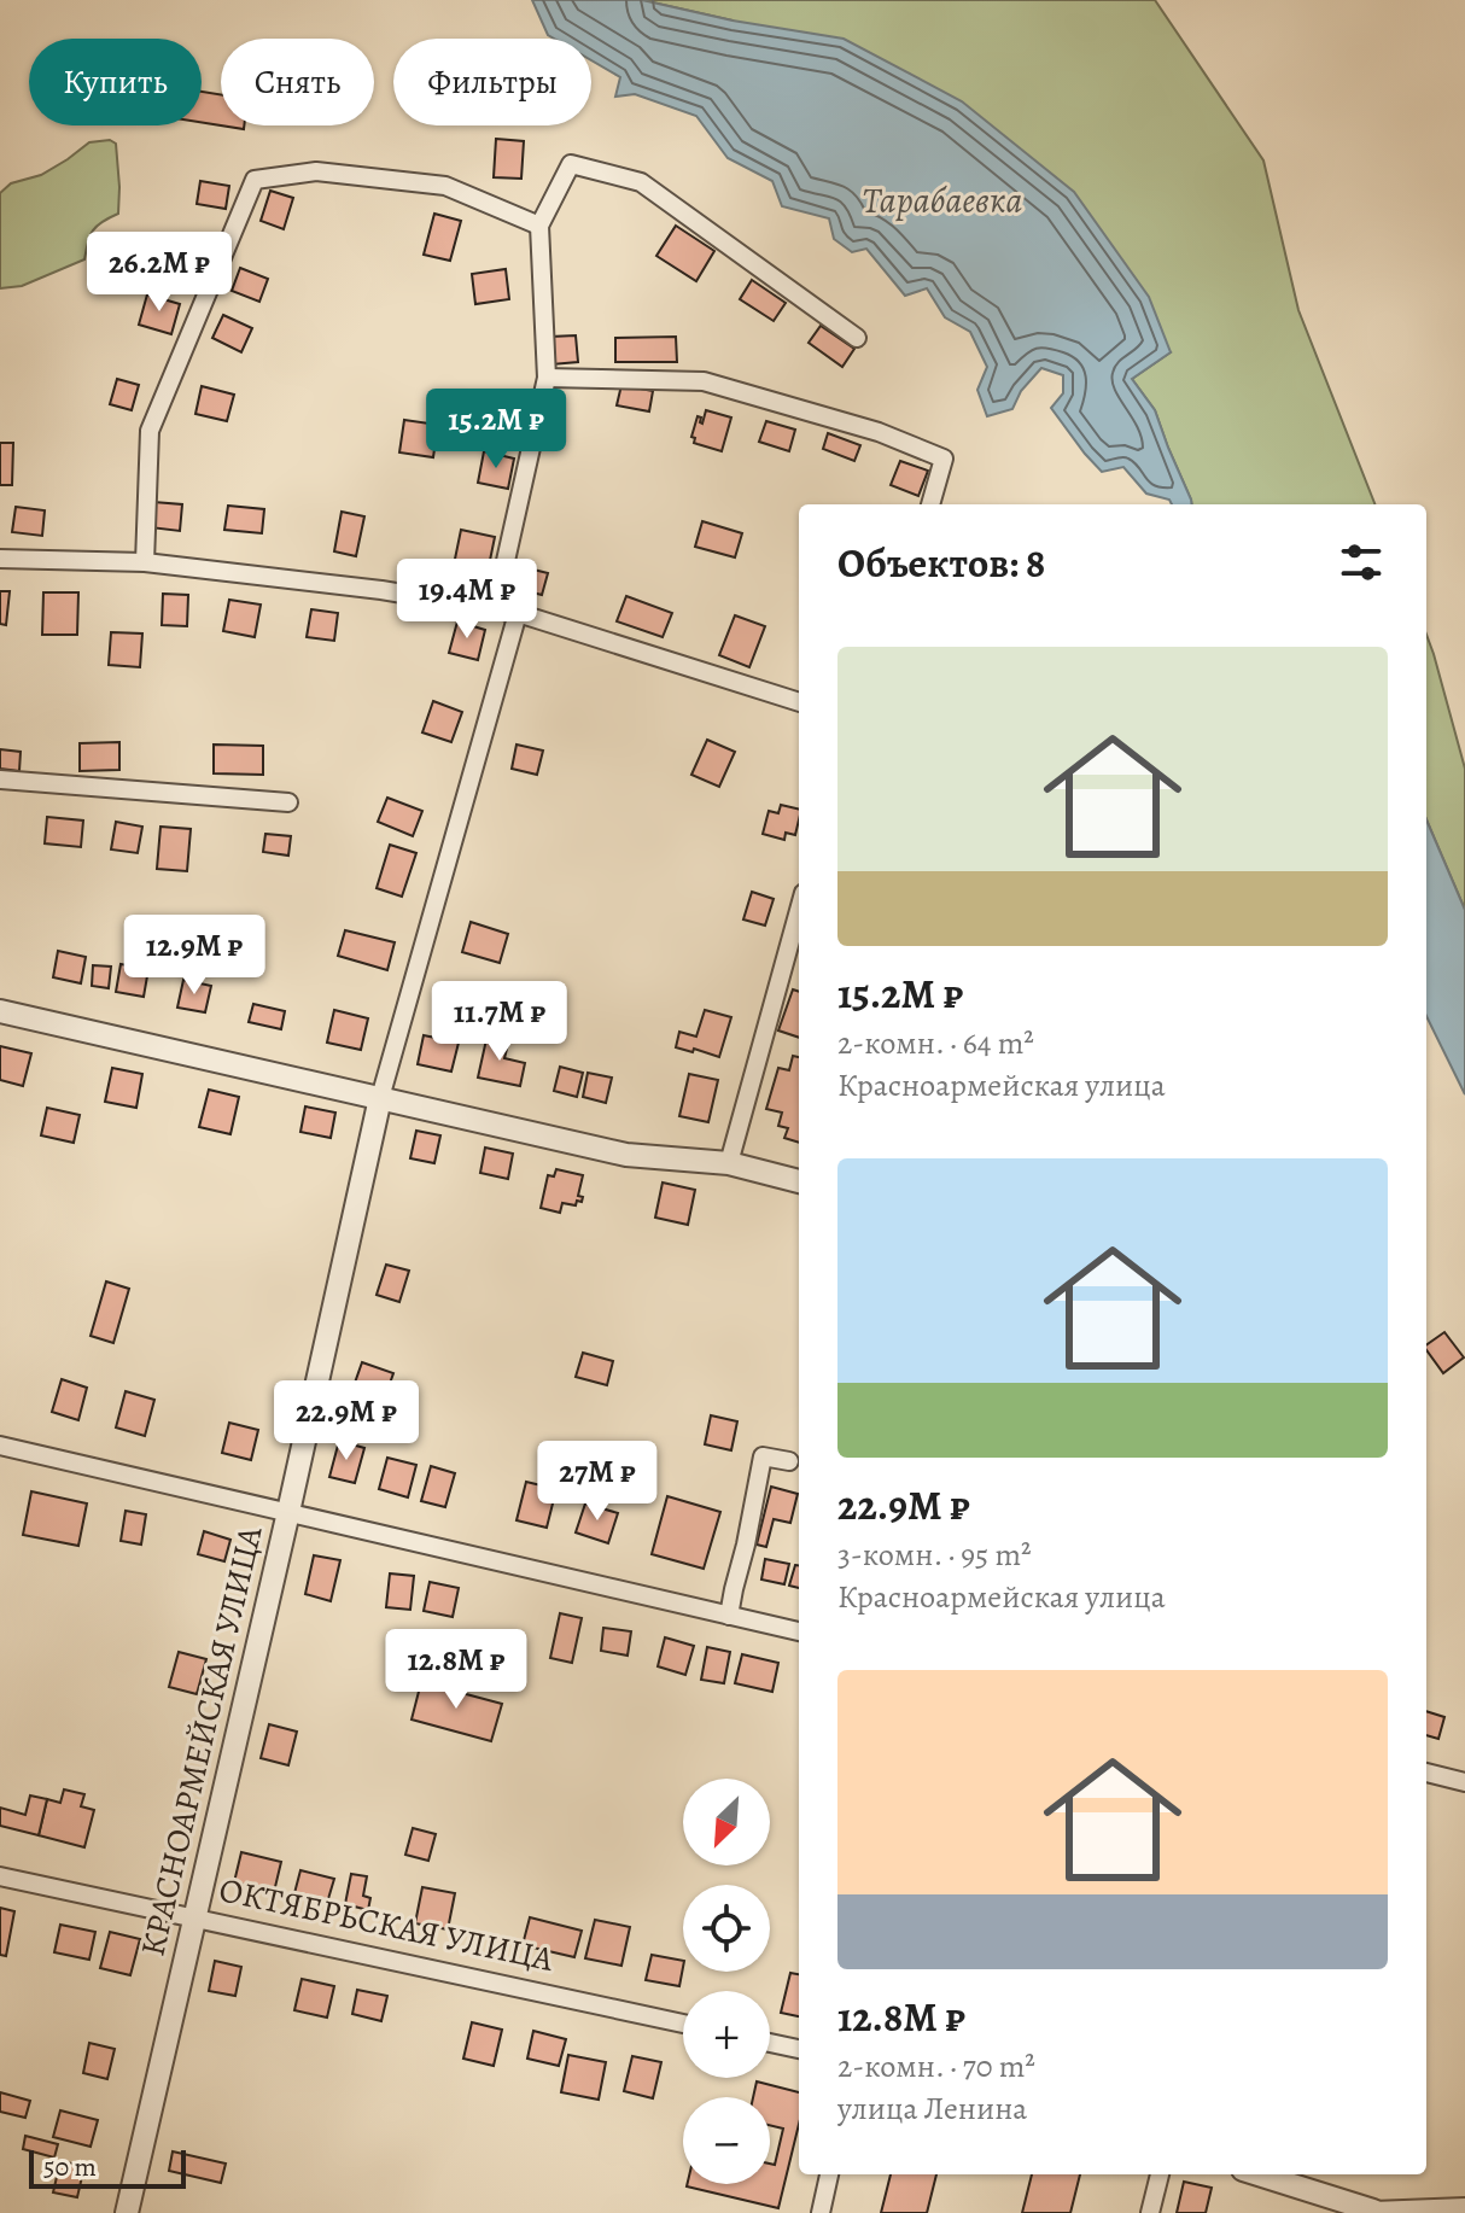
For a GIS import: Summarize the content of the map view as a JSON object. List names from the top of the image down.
{
  "streets": {
    "street": ["КРАСНОАРМЕЙСКАЯ УЛИЦА", "ОКТЯБРЬСКАЯ УЛИЦА"]
  },
  "crossings": [
    ["КРАСНОАРМЕЙСКАЯ УЛИЦА", "ОКТЯБРЬСКАЯ УЛИЦА"]
  ],
  "water": ["Тарабаевка"],
  "scale_bar": "50 m",
  "north": "bottom left",
  "page": {
    "chip": ["Купить", "Снять", "Фильтры"],
    "price": [
      "26.2M ₽",
      "15.2M ₽",
      "19.4M ₽",
      "12.9M ₽",
      "11.7M ₽",
      "22.9M ₽",
      "27M ₽",
      "12.8M ₽"
    ],
    "heading": "Объектов: 8",
    "list": [
      {
        "name": "15.2M ₽",
        "note": "2-комн. · 64 m² · Красноармейская улица"
      },
      {
        "name": "22.9M ₽",
        "note": "3-комн. · 95 m² · Красноармейская улица"
      },
      {
        "name": "12.8M ₽",
        "note": "2-комн. · 70 m² · улица Ленина"
      }
    ],
    "map_buttons": ["+", "−"],
    "scale": "50 m"
  }
}
